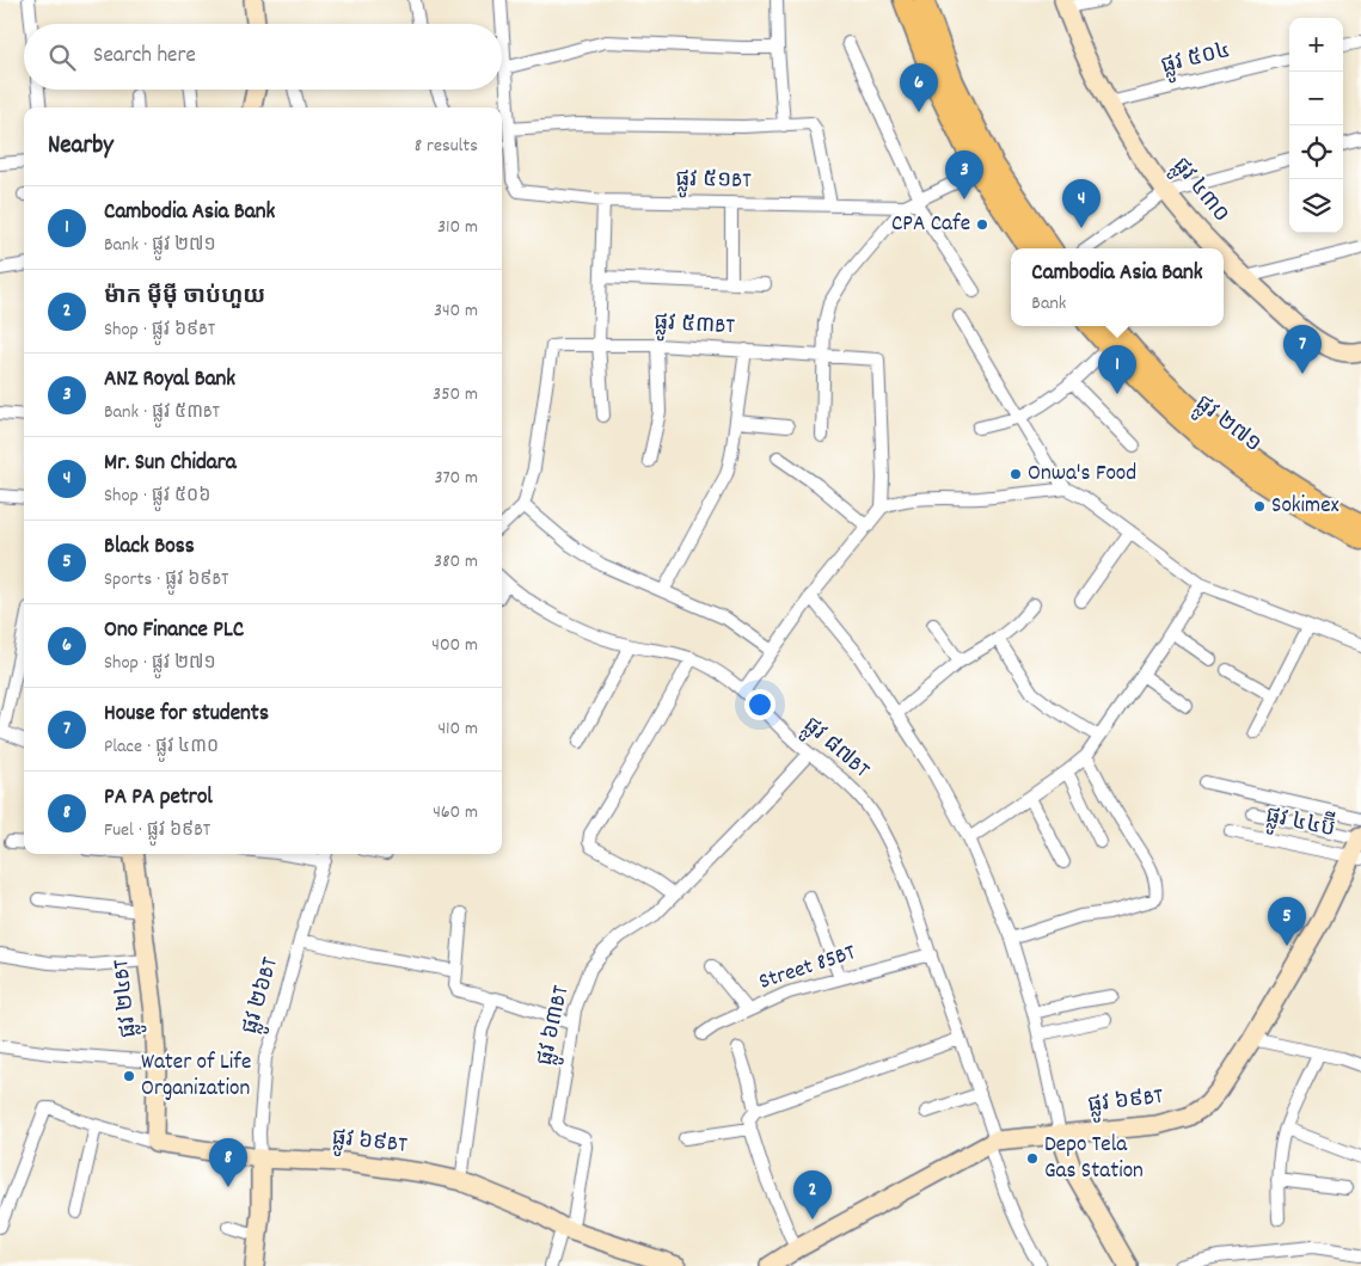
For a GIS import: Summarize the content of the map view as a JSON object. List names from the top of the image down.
{
  "streets": {
    "main road": ["ផ្លូវ ២៧១"],
    "street": [
      "ផ្លូវ ៥០៤",
      "ផ្លូវ ៥១BT",
      "ផ្លូវ ៤៣០",
      "ផ្លូវ ៥៣BT",
      "ផ្លូវ ៨៧BT",
      "ផ្លូវ ៤៤ប៊ី",
      "Street 85BT",
      "ផ្លូវ ២៦BT",
      "ផ្លូវ ២៤BT",
      "ផ្លូវ ៦៣BT",
      "ផ្លូវ ៦៩BT"
    ]
  },
  "crossings": [
    ["ផ្លូវ ៥០៤", "ផ្លូវ ៤៣០"],
    ["ផ្លូវ ៨៧BT", "Street 85BT"],
    ["ផ្លូវ ៨៧BT", "ផ្លូវ ៦៣BT"],
    ["ផ្លូវ ៨៧BT", "ផ្លូវ ៦៩BT"],
    ["ផ្លូវ ៤៤ប៊ី", "ផ្លូវ ៦៩BT"],
    ["ផ្លូវ ២៦BT", "ផ្លូវ ៦៩BT"],
    ["ផ្លូវ ២៤BT", "ផ្លូវ ៦៩BT"],
    ["ផ្លូវ ៦៣BT", "ផ្លូវ ៦៩BT"]
  ],
  "places": [
    "CPA Cafe",
    "Onwa's Food",
    "Sokimex",
    "Water of Life Organization",
    "Depo Tela Gas Station"
  ],
  "page": {
    "map_buttons": ["+", "−"],
    "search": "Search here",
    "pins": [
      "6",
      "3",
      "4",
      "7",
      "1",
      "5",
      "8",
      "2"
    ],
    "heading": ["Nearby", "8 results"],
    "list": [
      {
        "mark": "1",
        "name": "Cambodia Asia Bank",
        "note": "Bank · ផ្លូវ ២៧១",
        "value": "310 m"
      },
      {
        "mark": "2",
        "name": "ម៉ាក ម៉ីម៉ី ចាប់ហួយ",
        "note": "Shop · ផ្លូវ ៦៩BT",
        "value": "340 m"
      },
      {
        "mark": "3",
        "name": "ANZ Royal Bank",
        "note": "Bank · ផ្លូវ ៥៣BT",
        "value": "350 m"
      },
      {
        "mark": "4",
        "name": "Mr. Sun Chidara",
        "note": "Shop · ផ្លូវ ៥០៦",
        "value": "370 m"
      },
      {
        "mark": "5",
        "name": "Black Boss",
        "note": "Sports · ផ្លូវ ៦៩BT",
        "value": "380 m"
      },
      {
        "mark": "6",
        "name": "Ono Finance PLC",
        "note": "Shop · ផ្លូវ ២៧១",
        "value": "400 m"
      },
      {
        "mark": "7",
        "name": "House for students",
        "note": "Place · ផ្លូវ ៤៣០",
        "value": "410 m"
      },
      {
        "mark": "8",
        "name": "PA PA petrol",
        "note": "Fuel · ផ្លូវ ៦៩BT",
        "value": "460 m"
      }
    ],
    "popup": ["Cambodia Asia Bank", "Bank"]
  }
}
